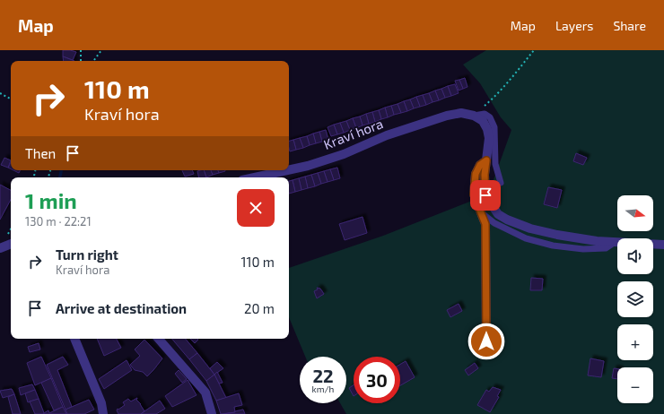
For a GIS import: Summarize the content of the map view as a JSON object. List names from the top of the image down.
{
  "streets": {
    "street": ["Kraví hora"]
  },
  "north": "right",
  "page": {
    "header": "Map",
    "nav": ["Map", "Layers", "Share"],
    "turn": ["110 m", "Kraví hora"],
    "then": "Then",
    "heading": ["1 min", "130 m · 22:21"],
    "map_buttons": ["+", "−"],
    "list": [
      {
        "name": "Turn right",
        "note": "Kraví hora",
        "value": "110 m"
      },
      {
        "name": "Arrive at destination",
        "value": "20 m"
      }
    ],
    "speed": "22 km/h",
    "limit": "30"
  }
}
